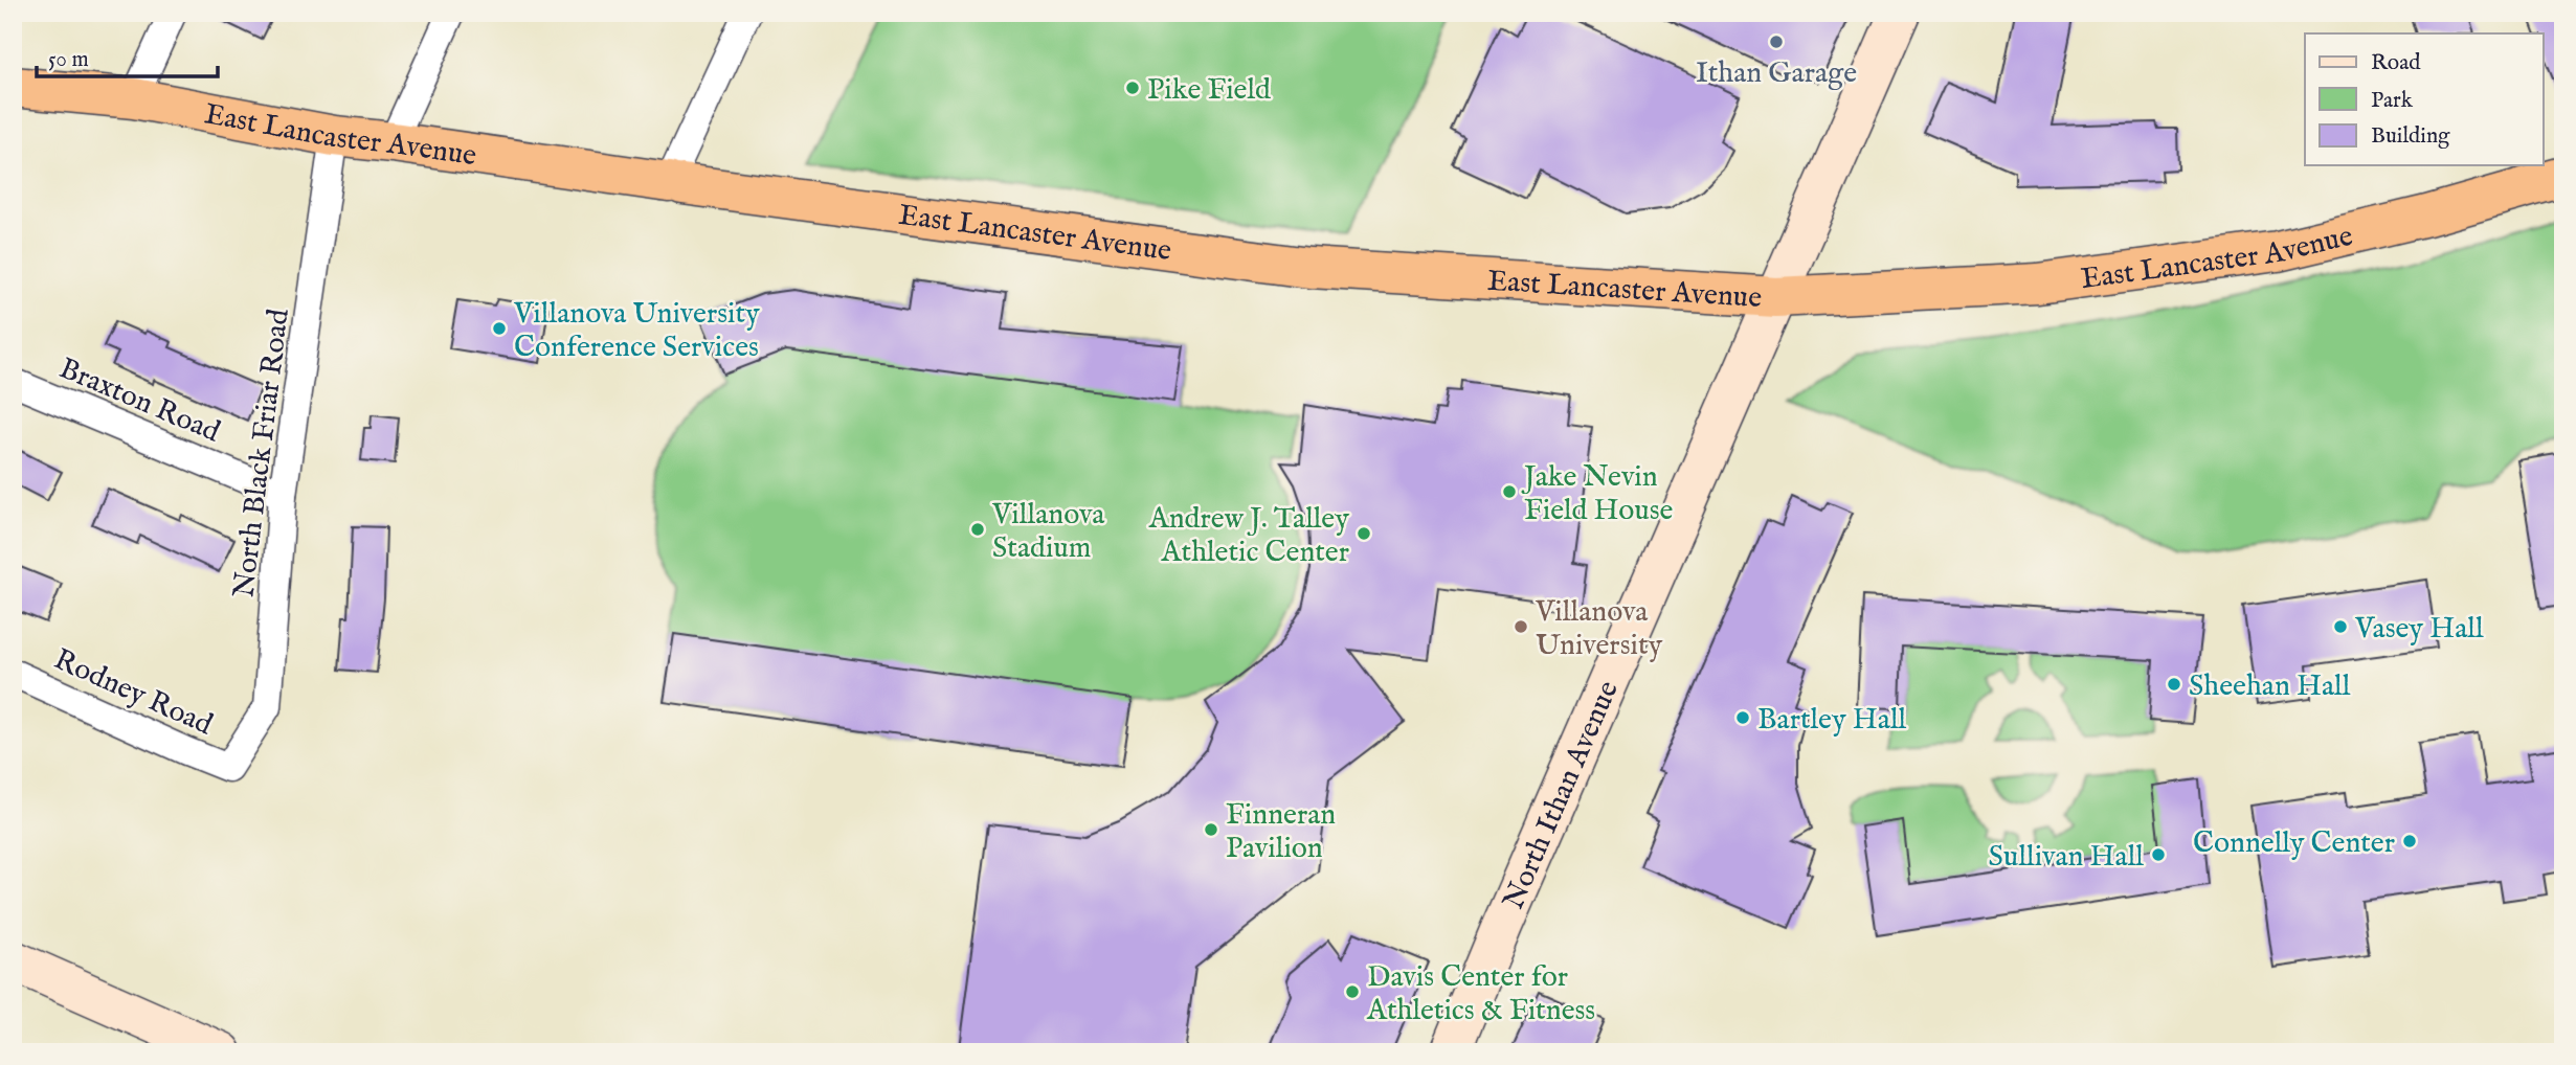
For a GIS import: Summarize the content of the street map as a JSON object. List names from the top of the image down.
{
  "streets": {
    "highway": ["East Lancaster Avenue"],
    "street": [
      "Braxton Road",
      "North Black Friar Road",
      "Rodney Road",
      "North Ithan Avenue"
    ]
  },
  "crossings": [
    ["East Lancaster Avenue", "North Black Friar Road"],
    ["East Lancaster Avenue", "North Ithan Avenue"],
    ["Braxton Road", "North Black Friar Road"],
    ["North Black Friar Road", "Rodney Road"]
  ],
  "places": [
    "Ithan Garage",
    "Pike Field",
    "Villanova University Conference Services",
    "Jake Nevin Field House",
    "Villanova Stadium",
    "Andrew J. Talley Athletic Center",
    "Villanova University",
    "Vasey Hall",
    "Sheehan Hall",
    "Bartley Hall",
    "Finneran Pavilion",
    "Connelly Center",
    "Sullivan Hall",
    "Davis Center for Athletics & Fitness"
  ],
  "legend": ["Road", "Park", "Building"],
  "scale_bar": "50 m"
}
